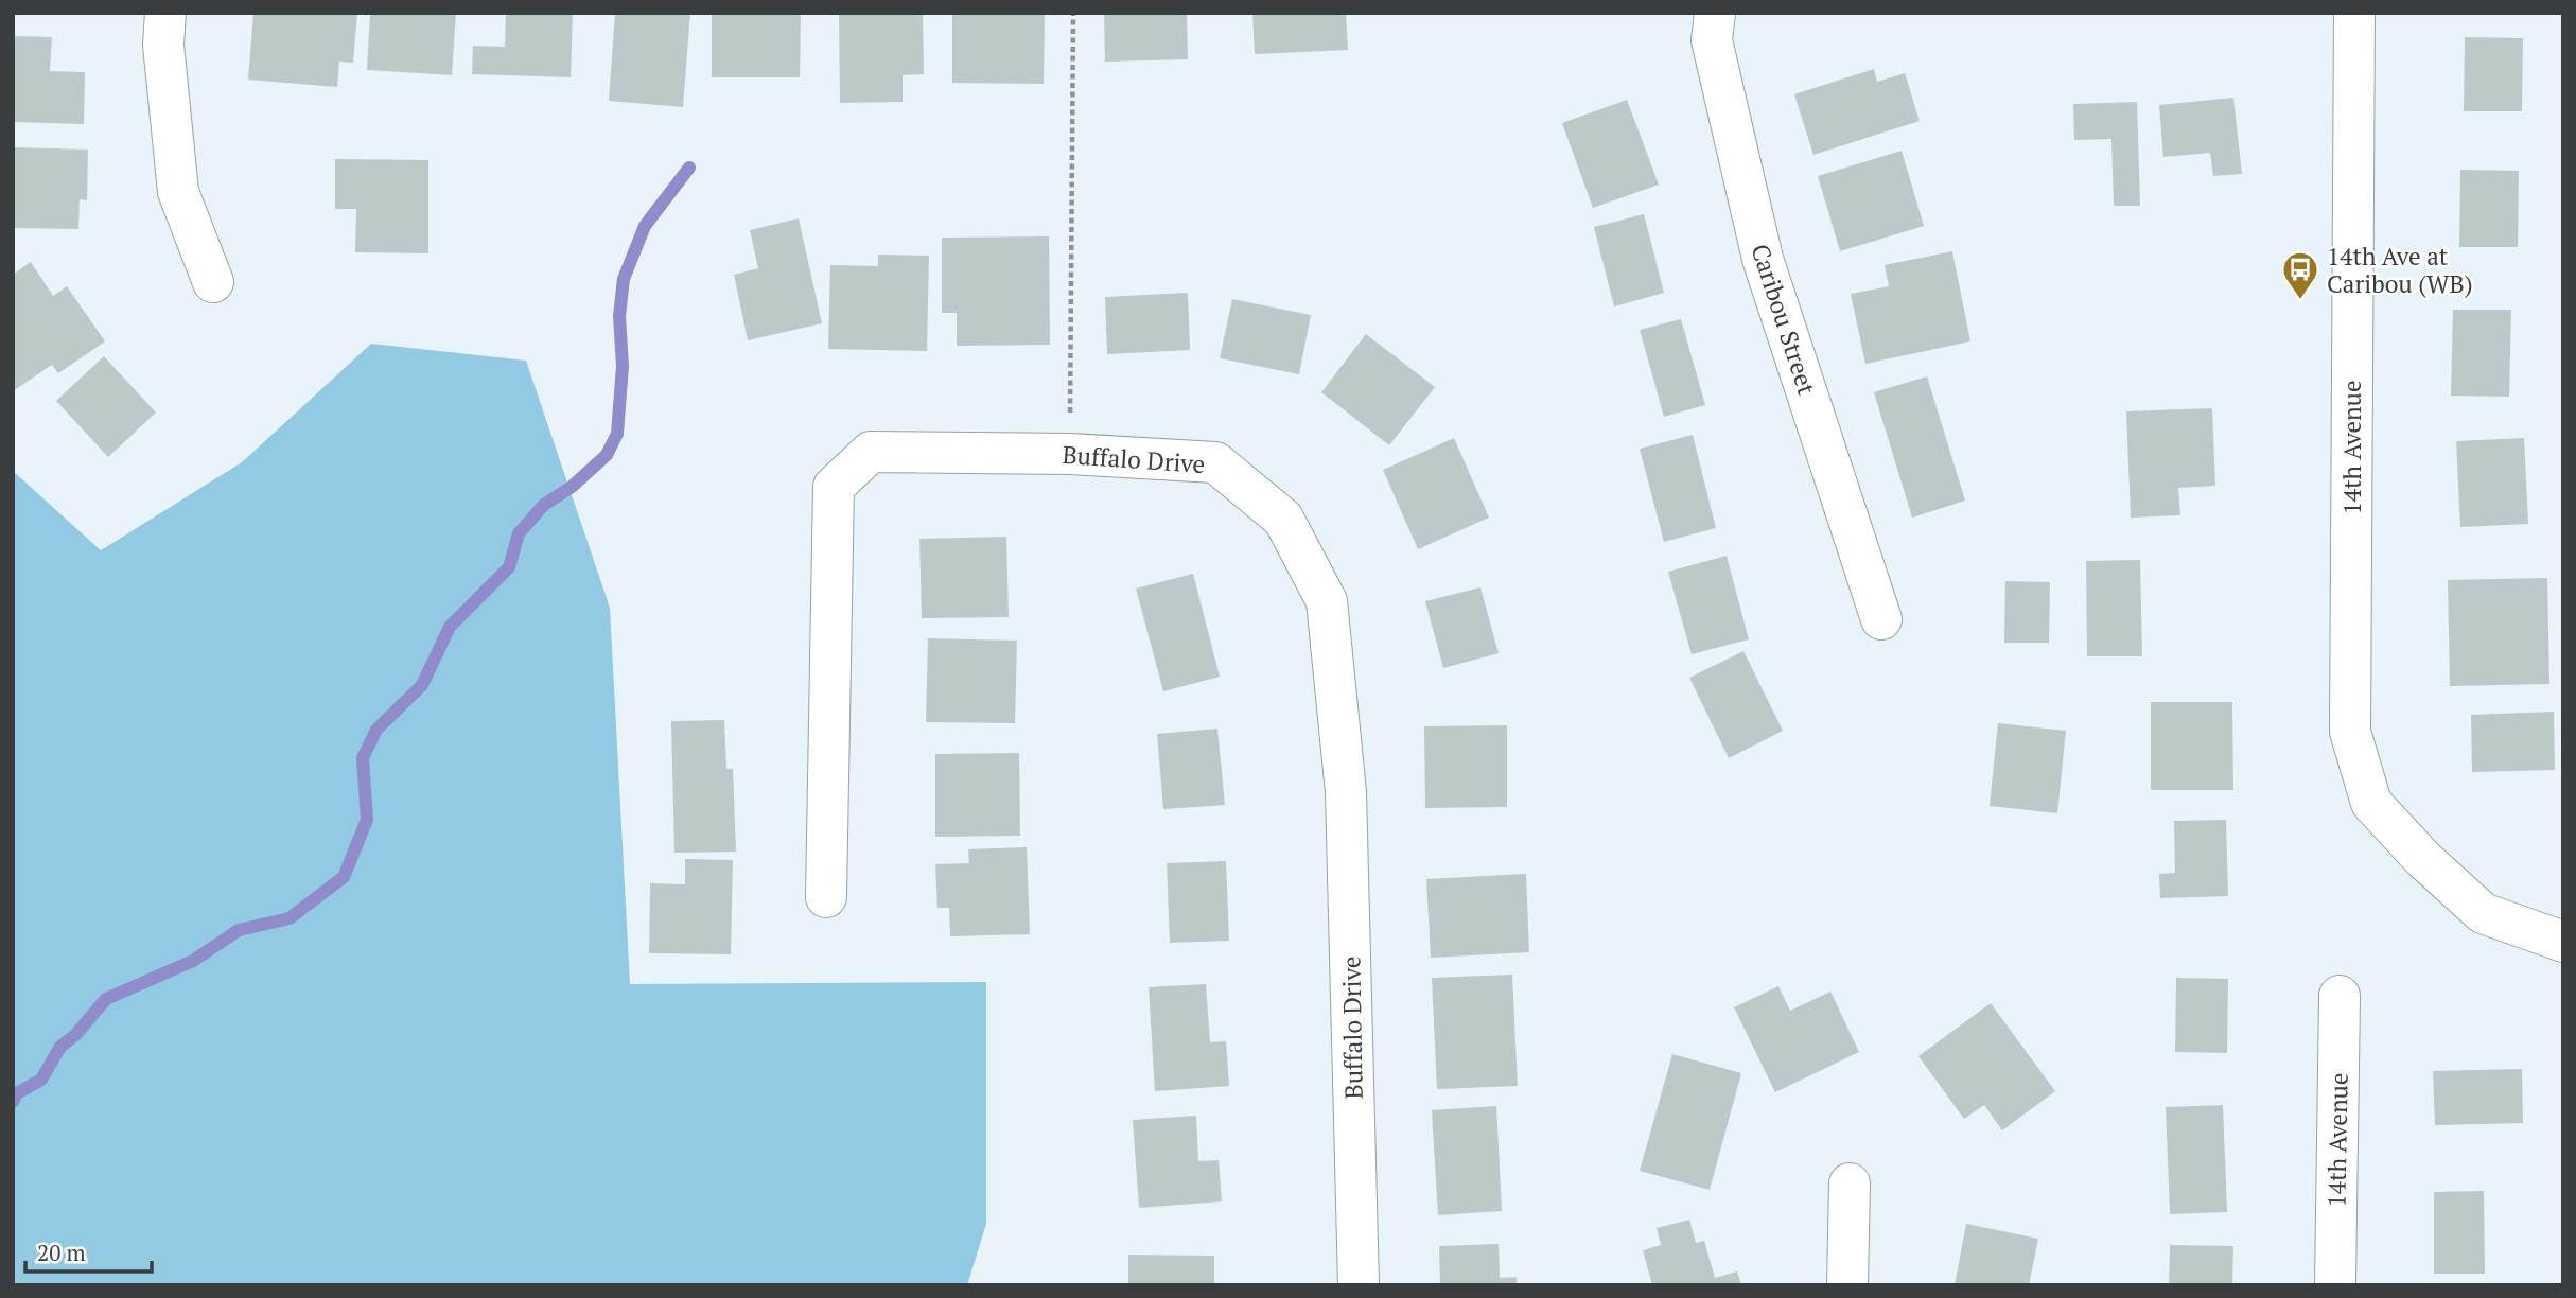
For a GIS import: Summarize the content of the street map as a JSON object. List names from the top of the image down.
{
  "streets": {
    "street": ["Caribou Street", "14th Avenue", "Buffalo Drive"]
  },
  "places": {
    "bus stop": ["14th Ave at Caribou (WB)"]
  },
  "scale_bar": "20 m"
}
